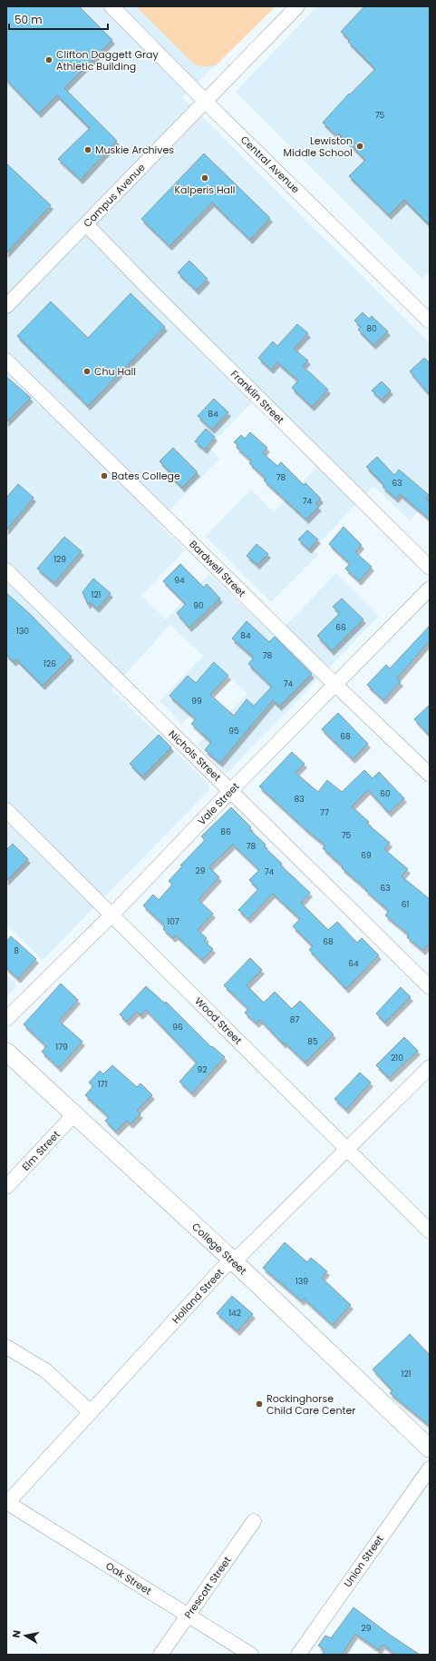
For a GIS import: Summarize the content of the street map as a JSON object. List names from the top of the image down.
{
  "streets": {
    "main road": ["College Street"],
    "street": [
      "Central Avenue",
      "Campus Avenue",
      "Franklin Street",
      "Bardwell Street",
      "Nichols Street",
      "Vale Street",
      "Wood Street",
      "Elm Street",
      "Holland Street",
      "Union Street",
      "Oak Street",
      "Prescott Street"
    ]
  },
  "crossings": [
    ["Central Avenue", "Campus Avenue"],
    ["Campus Avenue", "Franklin Street"],
    ["Bardwell Street", "Vale Street"],
    ["Nichols Street", "Vale Street"],
    ["Vale Street", "Wood Street"],
    ["Wood Street", "Holland Street"],
    ["Elm Street", "College Street"],
    ["College Street", "Holland Street"],
    ["Holland Street", "Oak Street"],
    ["Oak Street", "Prescott Street"]
  ],
  "places": [
    "Clifton Daggett Gray Athletic Building",
    "Lewiston Middle School",
    "Muskie Archives",
    "Kalperis Hall",
    "Chu Hall",
    "Bates College",
    "Rockinghorse Child Care Center"
  ],
  "house_numbers": [
    "75",
    "80",
    "84",
    "78",
    "63",
    "74",
    "129",
    "94",
    "121",
    "90",
    "66",
    "130",
    "84",
    "78",
    "126",
    "74",
    "99",
    "95",
    "68",
    "60",
    "83",
    "77",
    "86",
    "75",
    "78",
    "69",
    "29",
    "74",
    "63",
    "61",
    "107",
    "68",
    "8",
    "64",
    "87",
    "96",
    "85",
    "179",
    "210",
    "92",
    "171",
    "139",
    "142",
    "121",
    "29"
  ],
  "scale_bar": "50 m",
  "north": "left"
}
